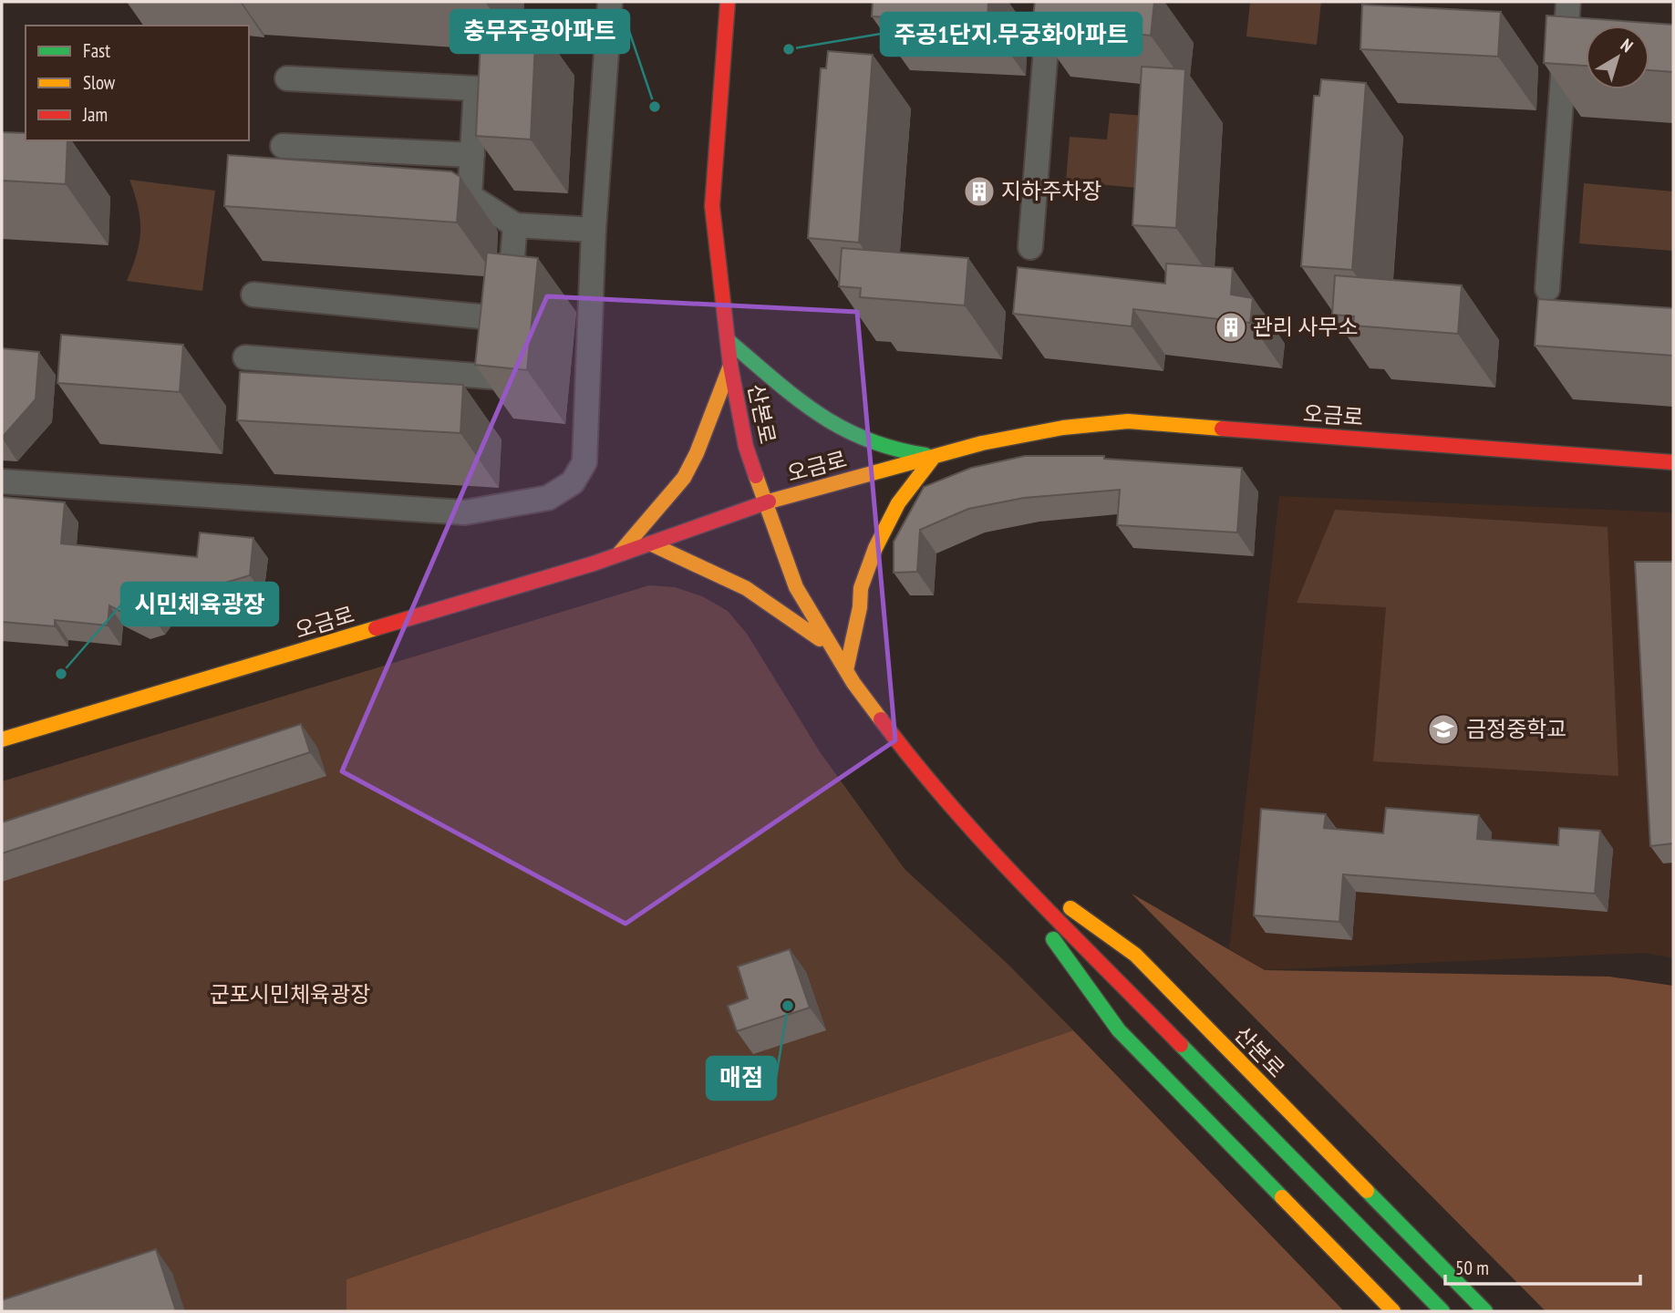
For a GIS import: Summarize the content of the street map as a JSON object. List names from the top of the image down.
{
  "streets": {
    "street": ["산본로", "오금로"]
  },
  "crossings": [
    ["산본로", "오금로"]
  ],
  "parks": ["군포시민체육광장"],
  "places": {
    "other": [
      "주공1단지.무궁화아파트",
      "충무주공아파트",
      "시민체육광장",
      "매점"
    ],
    "building": ["지하주차장", "관리 사무소"],
    "school or university": ["금정중학교"]
  },
  "legend": ["Fast", "Slow", "Jam"],
  "scale_bar": "50 m",
  "north": "top right"
}
